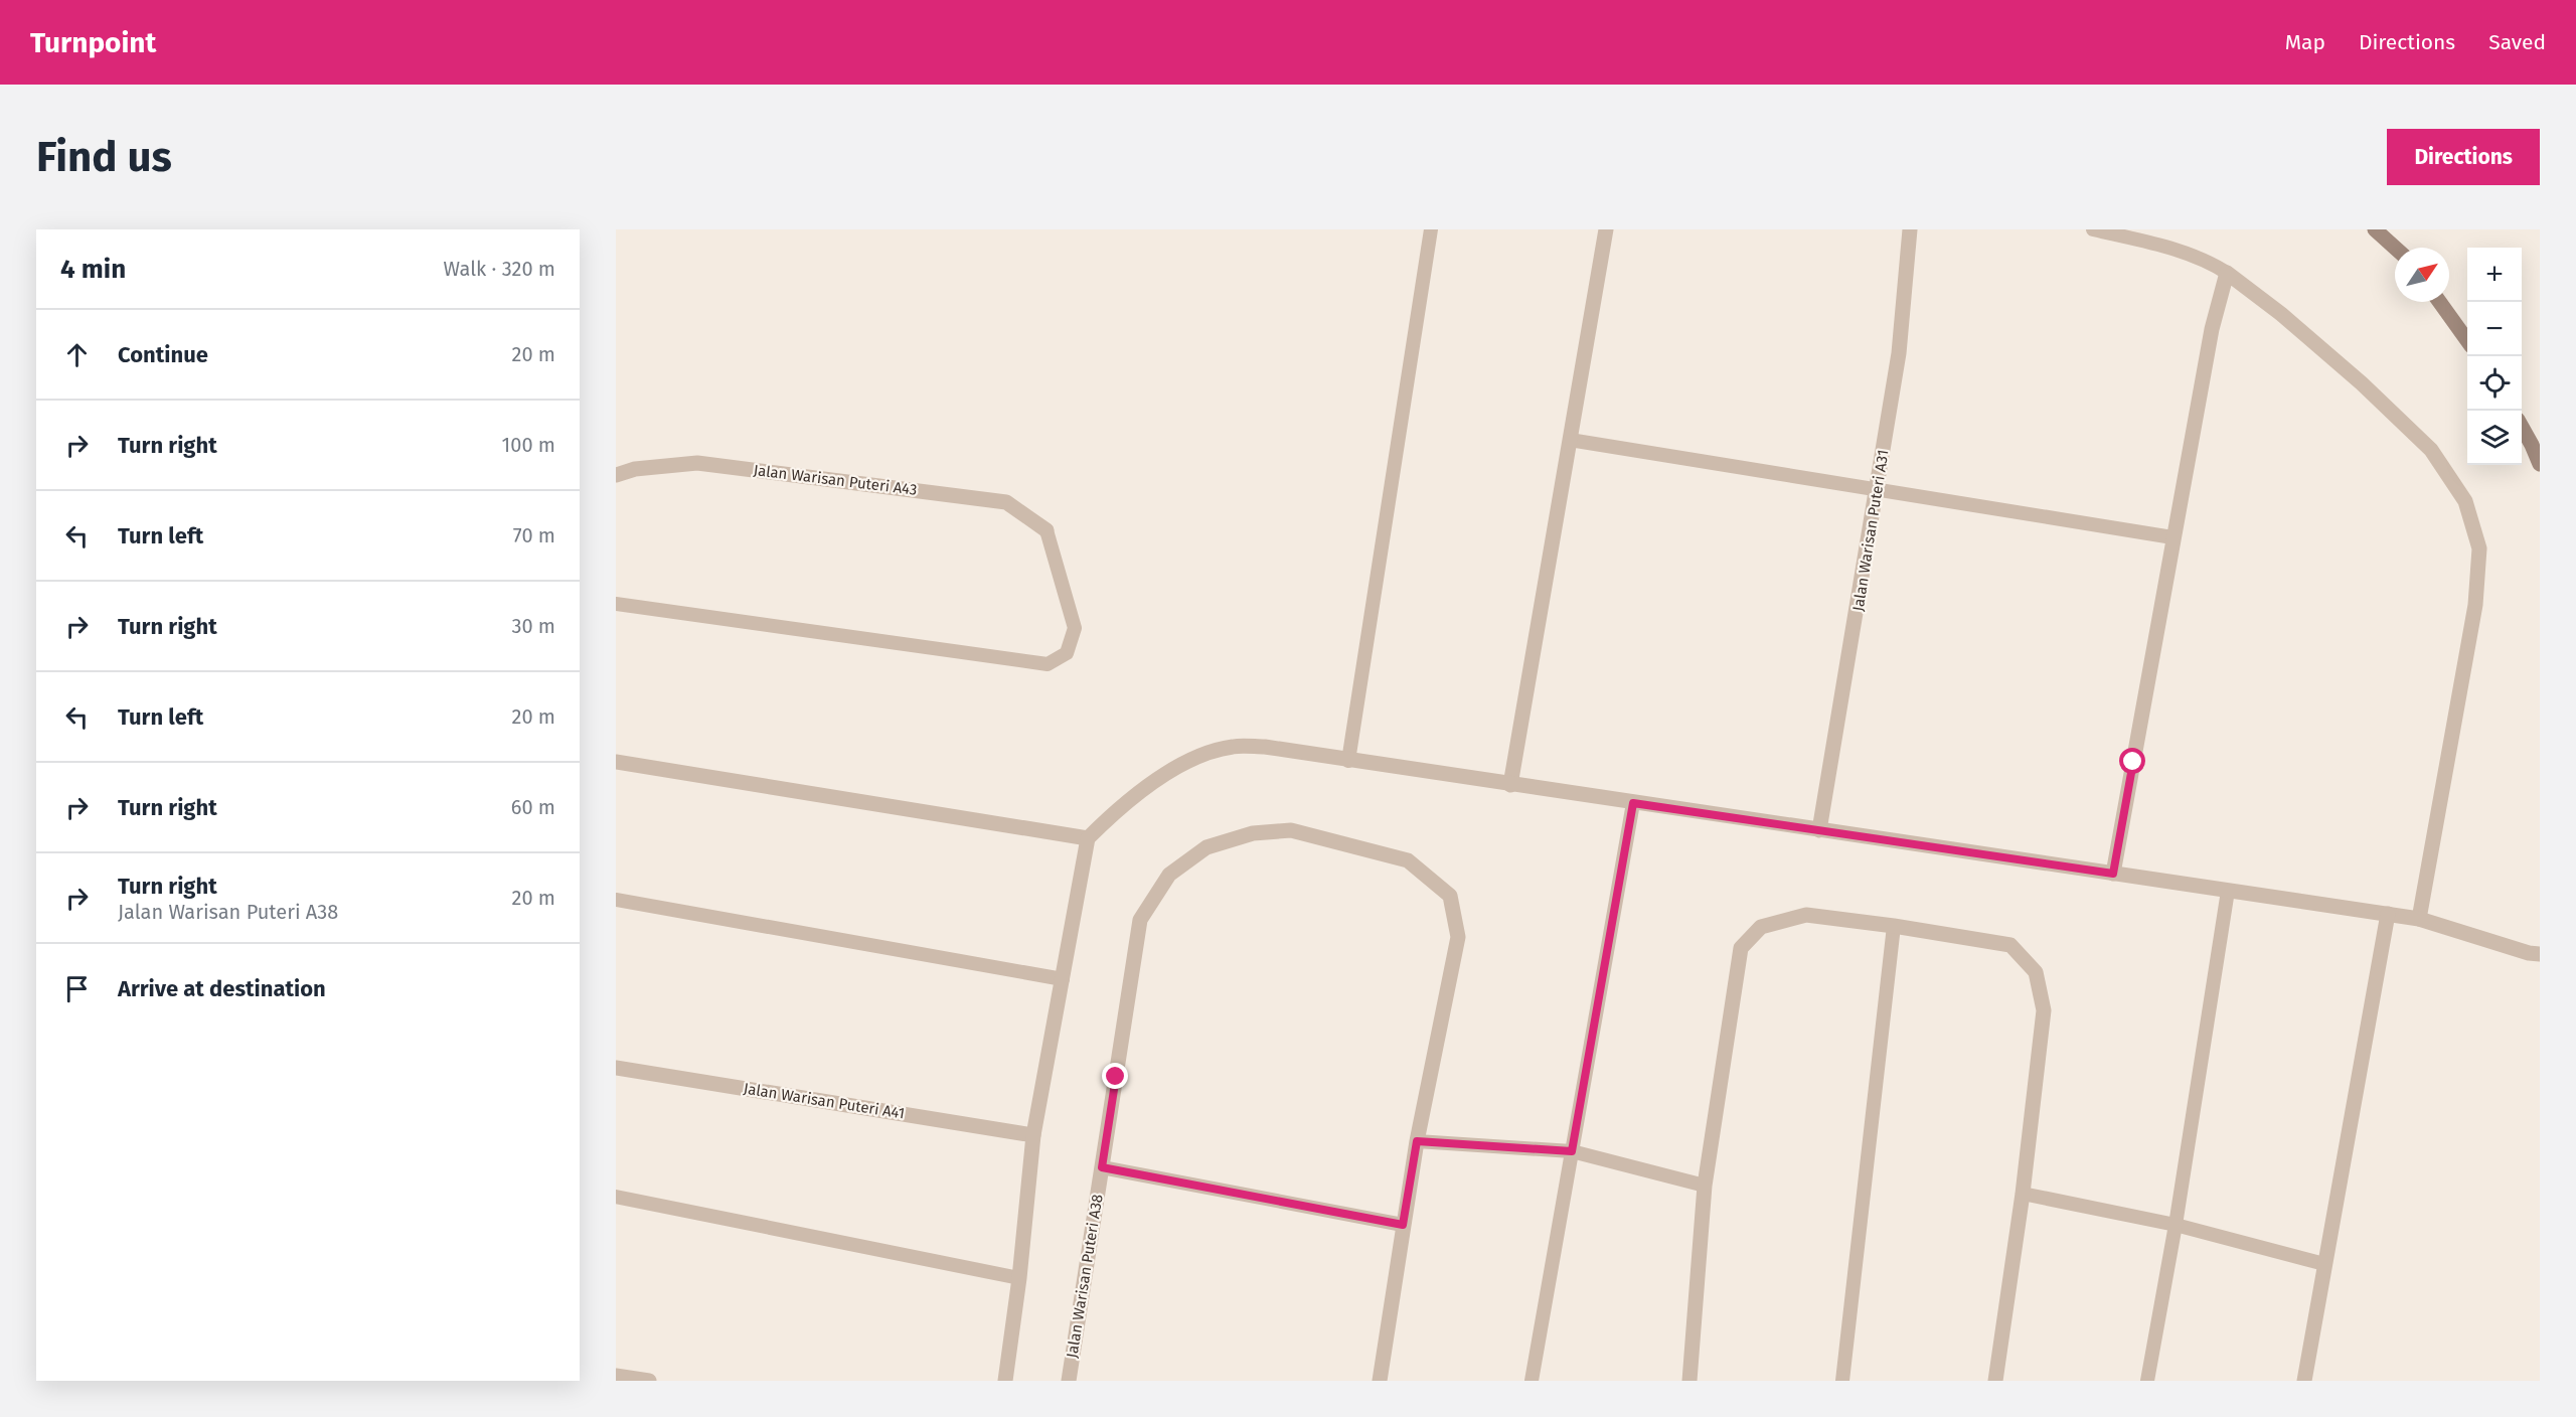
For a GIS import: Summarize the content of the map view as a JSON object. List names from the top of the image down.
{
  "streets": {
    "street": [
      "Jalan Warisan Puteri A43",
      "Jalan Warisan Puteri A31",
      "Jalan Warisan Puteri A41",
      "Jalan Warisan Puteri A38"
    ]
  },
  "north": "top right",
  "page": {
    "header": "Turnpoint",
    "nav": ["Map", "Directions", "Saved"],
    "buttons": "Directions",
    "title": "Find us",
    "heading": ["4 min", "Walk · 320 m"],
    "map_buttons": ["+", "−"],
    "list": [
      ["Continue", "20 m"],
      ["Turn right", "100 m"],
      ["Turn left", "70 m"],
      ["Turn right", "30 m"],
      ["Turn left", "20 m"],
      ["Turn right", "60 m"],
      ["Turn right", "Jalan Warisan Puteri A38", "20 m"],
      "Arrive at destination"
    ]
  }
}
